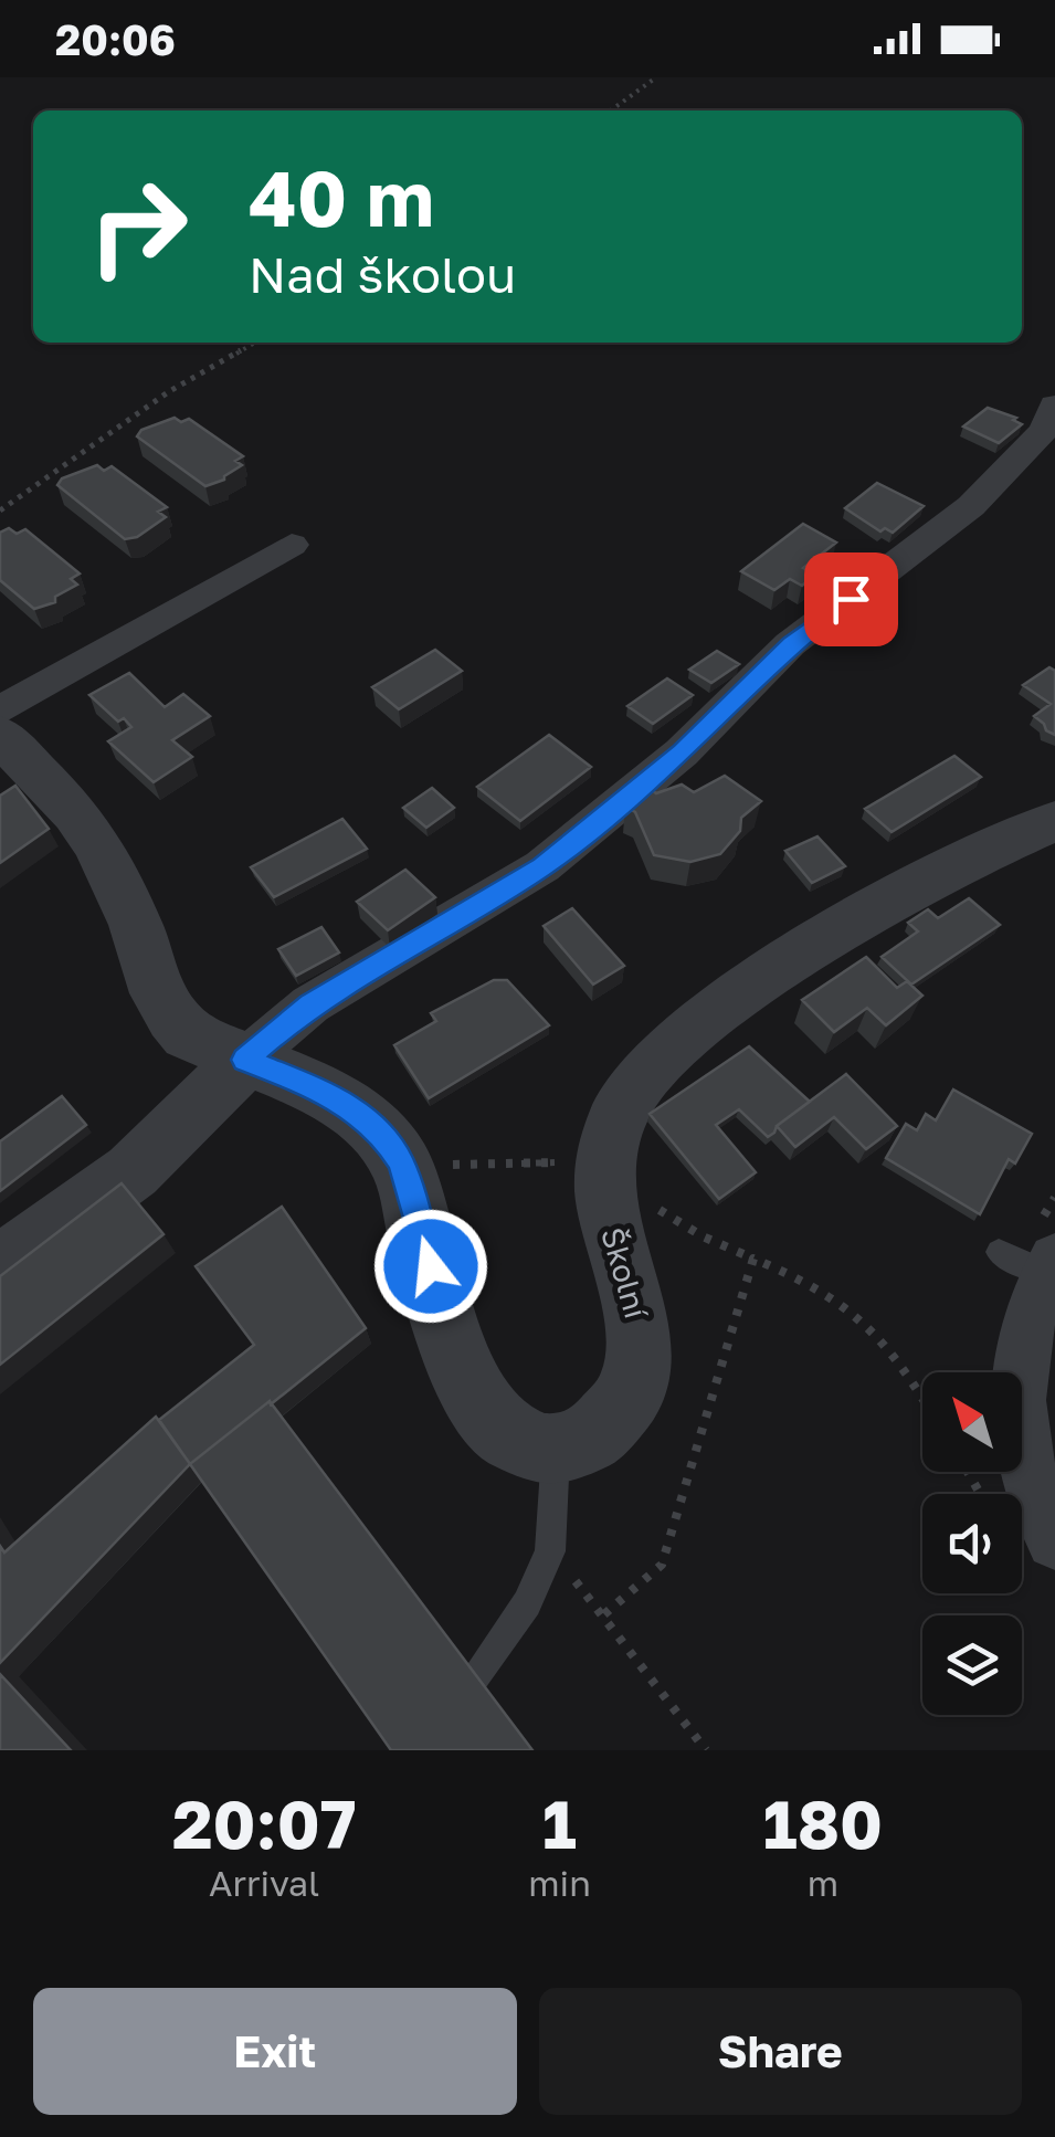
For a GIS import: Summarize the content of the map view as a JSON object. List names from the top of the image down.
{
  "streets": {
    "street": ["Školní"]
  },
  "north": "top left",
  "page": {
    "status": "20:06",
    "turn": ["40 m", "Nad školou"],
    "eta": [
      "20:07",
      "Arrival",
      "1",
      "min",
      "180",
      "m"
    ],
    "buttons": ["Exit", "Share"]
  }
}
